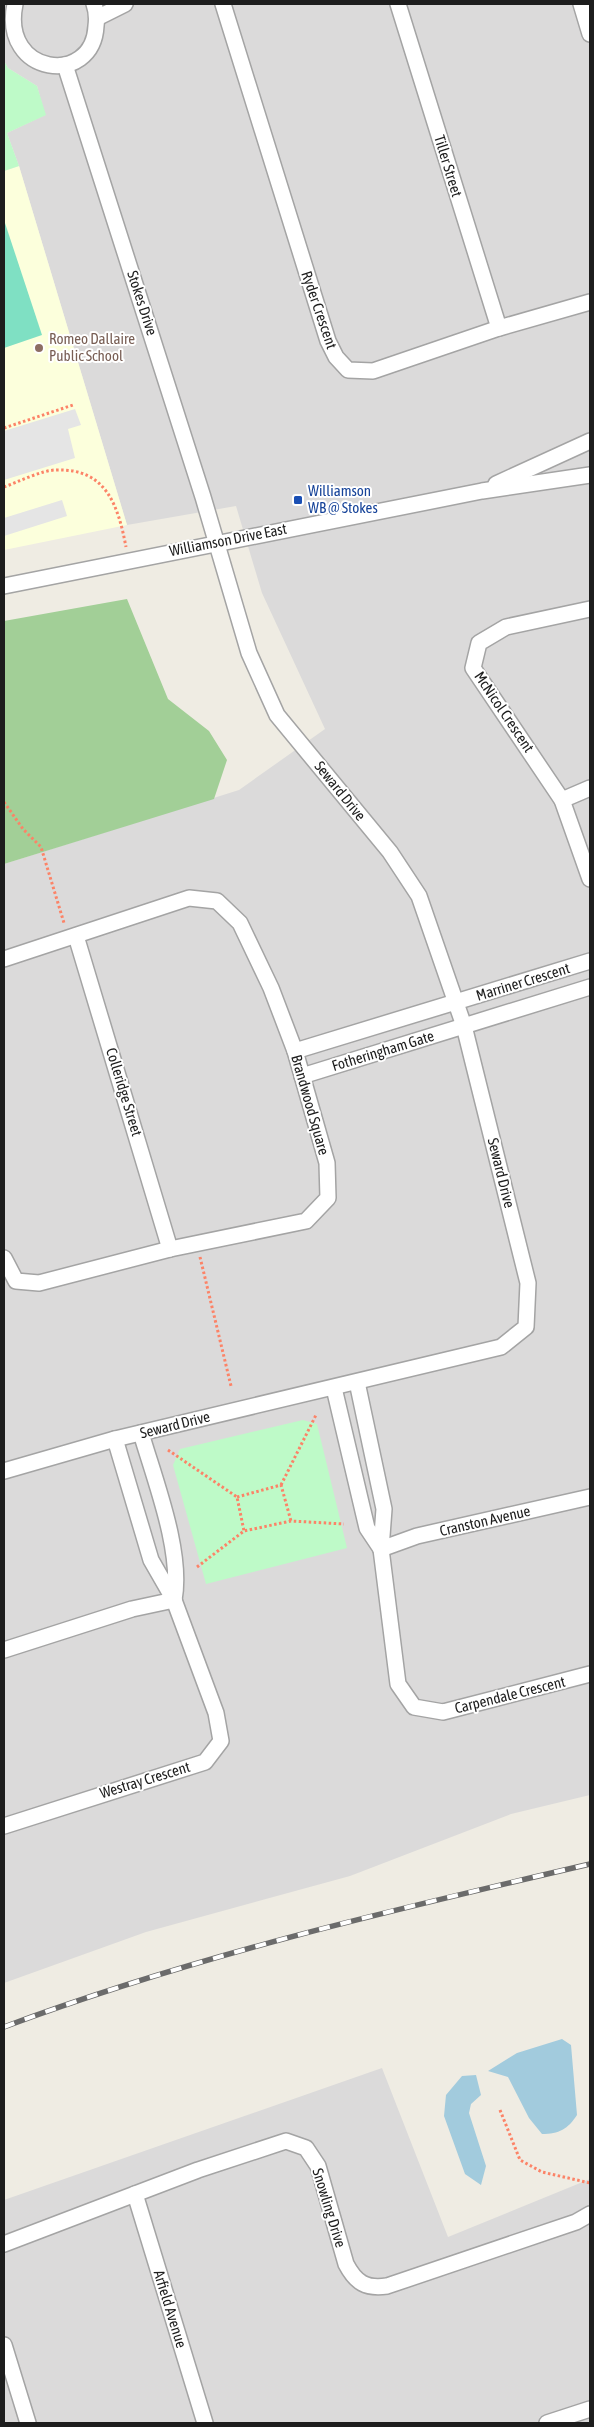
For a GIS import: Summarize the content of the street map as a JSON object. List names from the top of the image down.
{
  "streets": {
    "street": [
      "Tiller Street",
      "Stokes Drive",
      "Ryder Crescent",
      "Williamson Drive East",
      "McNicol Crescent",
      "Seward Drive",
      "Marriner Crescent",
      "Fotheringham Gate",
      "Colleridge Street",
      "Brandwood Square",
      "Cranston Avenue",
      "Carpendale Crescent",
      "Westray Crescent",
      "Snowling Drive",
      "Arfield Avenue"
    ]
  },
  "crossings": [
    ["Tiller Street", "Ryder Crescent"],
    ["Stokes Drive", "Williamson Drive East"],
    ["Stokes Drive", "Seward Drive"],
    ["Williamson Drive East", "Seward Drive"],
    ["Seward Drive", "Marriner Crescent"],
    ["Seward Drive", "Fotheringham Gate"],
    ["Seward Drive", "Carpendale Crescent"],
    ["Seward Drive", "Westray Crescent"],
    ["Marriner Crescent", "Fotheringham Gate"],
    ["Fotheringham Gate", "Brandwood Square"],
    ["Colleridge Street", "Brandwood Square"],
    ["Cranston Avenue", "Carpendale Crescent"],
    ["Snowling Drive", "Arfield Avenue"]
  ],
  "places": {
    "other": ["Romeo Dallaire Public School"],
    "transit": ["Williamson WB @ Stokes"]
  }
}
